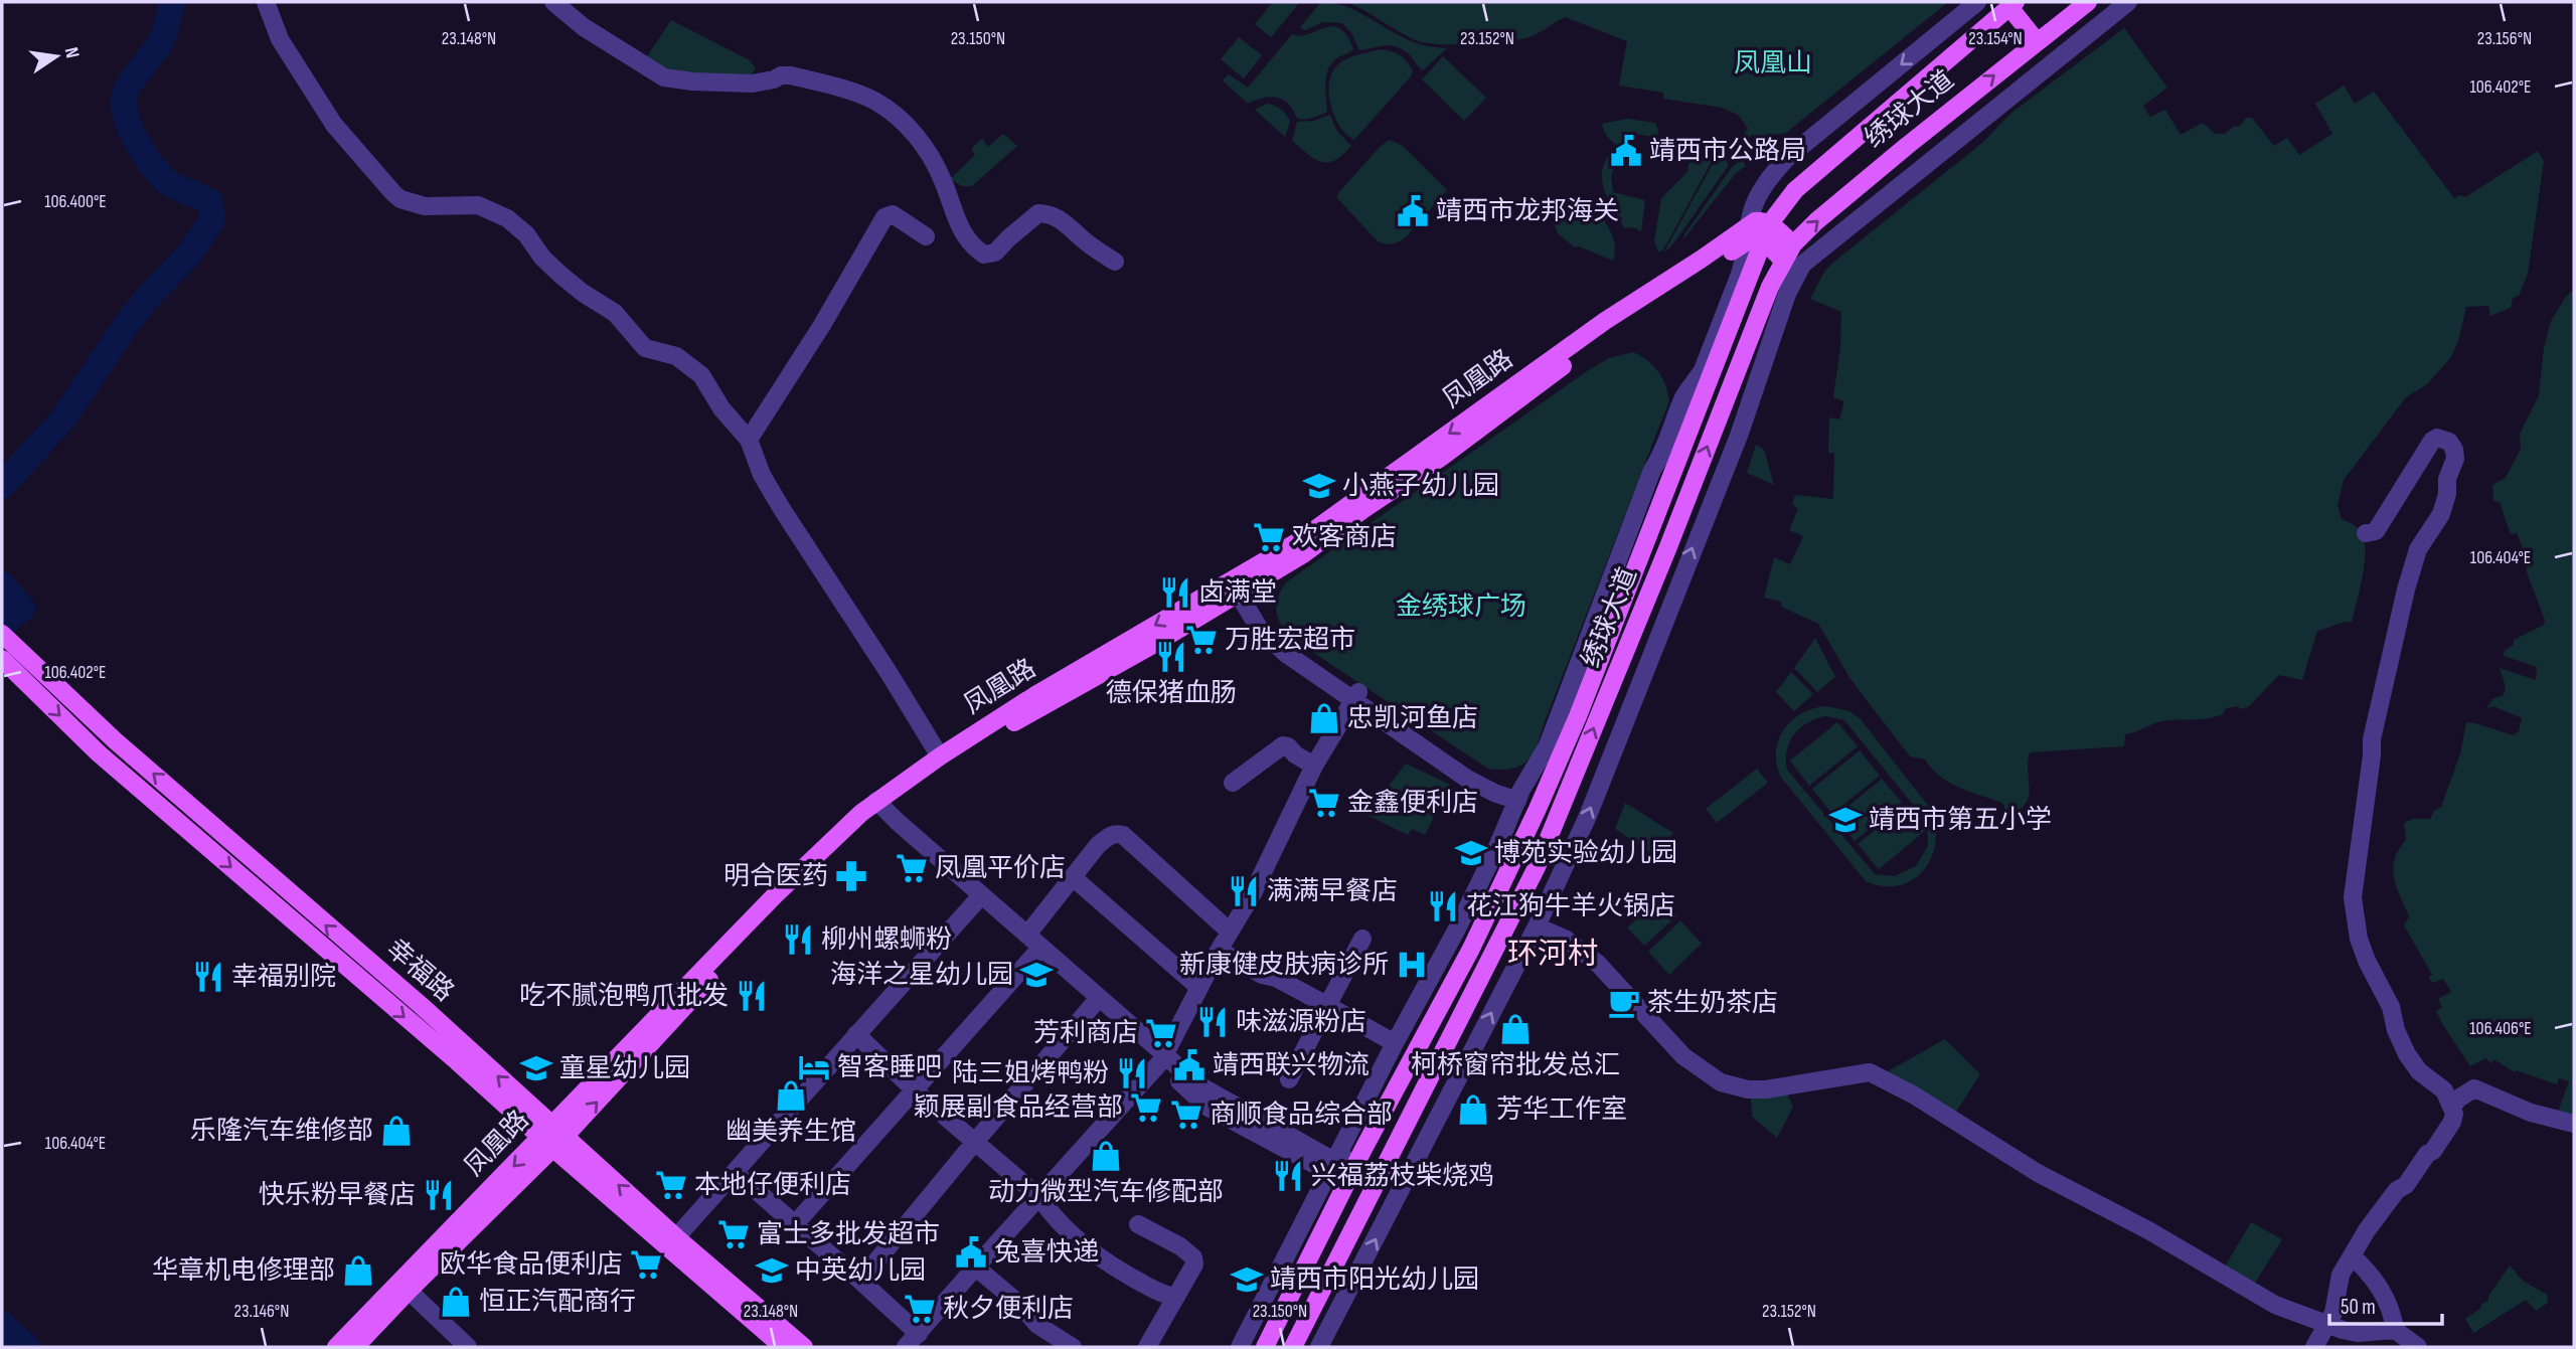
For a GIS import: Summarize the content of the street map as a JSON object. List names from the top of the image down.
{
  "streets": {
    "main road": ["绣球大道", "凤凰路", "幸福路"]
  },
  "crossings": [
    ["绣球大道", "凤凰路"],
    ["凤凰路", "幸福路"]
  ],
  "districts": ["环河村"],
  "parks": ["凤凰山", "金绣球广场"],
  "places": {
    "public building": [
      "靖西市公路局",
      "靖西市龙邦海关",
      "靖西联兴物流",
      "兔喜快递"
    ],
    "school or university": [
      "小燕子幼儿园",
      "靖西市第五小学",
      "博苑实验幼儿园",
      "海洋之星幼儿园",
      "童星幼儿园",
      "中英幼儿园",
      "靖西市阳光幼儿园"
    ],
    "supermarket": [
      "欢客商店",
      "万胜宏超市",
      "金鑫便利店",
      "凤凰平价店",
      "芳利商店",
      "颖展副食品经营部",
      "商顺食品综合部",
      "本地仔便利店",
      "富士多批发超市",
      "欧华食品便利店",
      "秋夕便利店"
    ],
    "restaurant": [
      "卤满堂",
      "德保猪血肠",
      "满满早餐店",
      "花江狗牛羊火锅店",
      "柳州螺蛳粉",
      "幸福别院",
      "吃不腻泡鸭爪批发",
      "味滋源粉店",
      "陆三姐烤鸭粉",
      "兴福荔枝柴烧鸡",
      "快乐粉早餐店"
    ],
    "shop": [
      "忠凯河鱼店",
      "柯桥窗帘批发总汇",
      "幽美养生馆",
      "芳华工作室",
      "乐隆汽车维修部",
      "动力微型汽车修配部",
      "华章机电修理部",
      "恒正汽配商行"
    ],
    "pharmacy": ["明合医药"],
    "hospital": ["新康健皮肤病诊所"],
    "cafe": ["茶生奶茶店"],
    "hotel": ["智客睡吧"]
  },
  "scale_bar": "50 m",
  "north": "right",
  "coordinates": [
    "23.148°N",
    "23.150°N",
    "23.152°N",
    "23.154°N",
    "23.156°N",
    "106.402°E",
    "106.400°E",
    "106.404°E",
    "106.406°E",
    "23.146°N"
  ]
}
